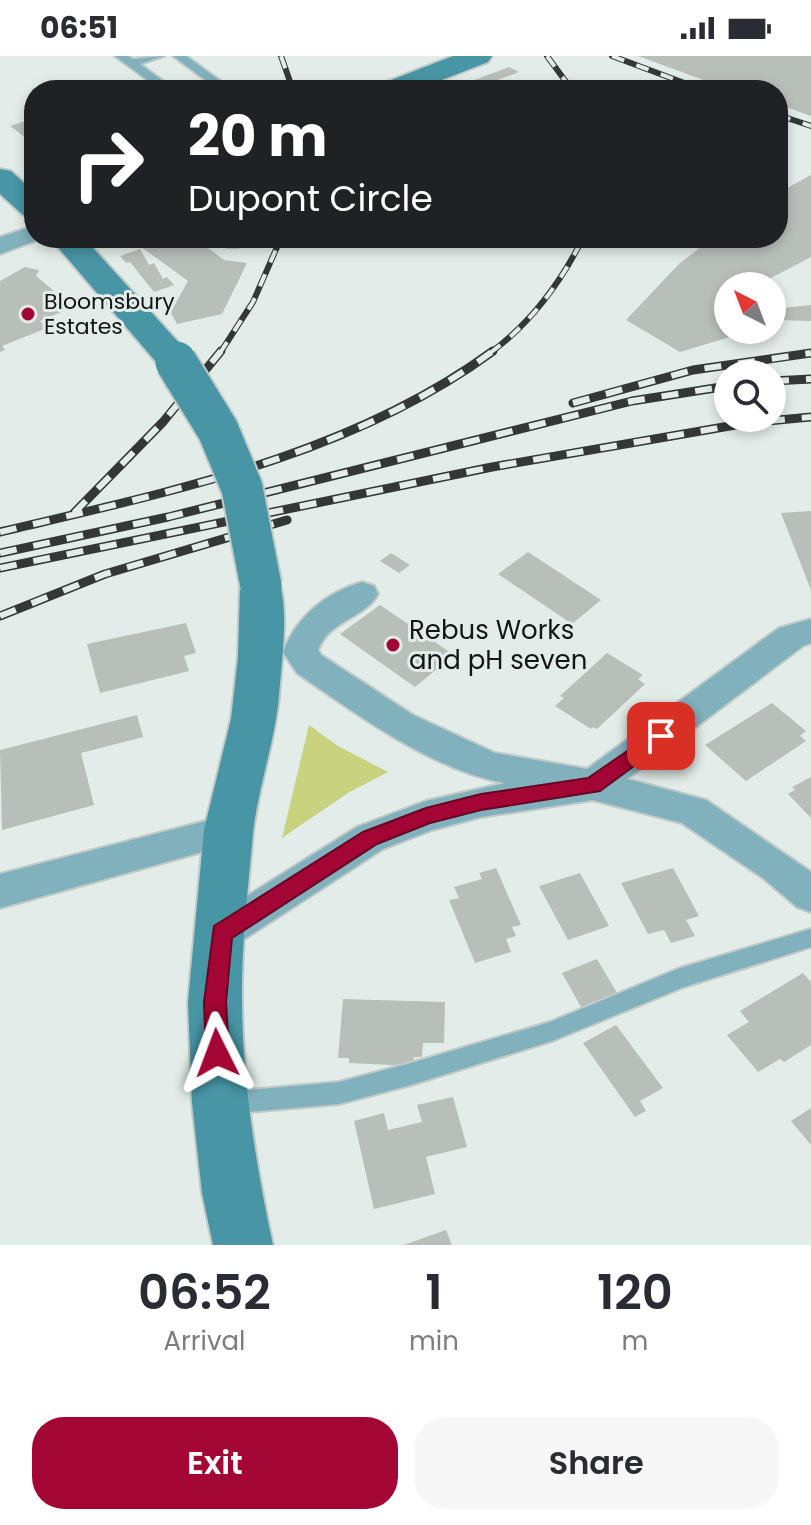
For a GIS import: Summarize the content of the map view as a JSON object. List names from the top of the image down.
{
  "places": ["Bloomsbury Estates", "Rebus Works and pH seven"],
  "north": "top left",
  "page": {
    "status": "06:51",
    "turn": ["20 m", "Dupont Circle"],
    "eta": [
      "06:52",
      "Arrival",
      "1",
      "min",
      "120",
      "m"
    ],
    "buttons": ["Exit", "Share"]
  }
}
